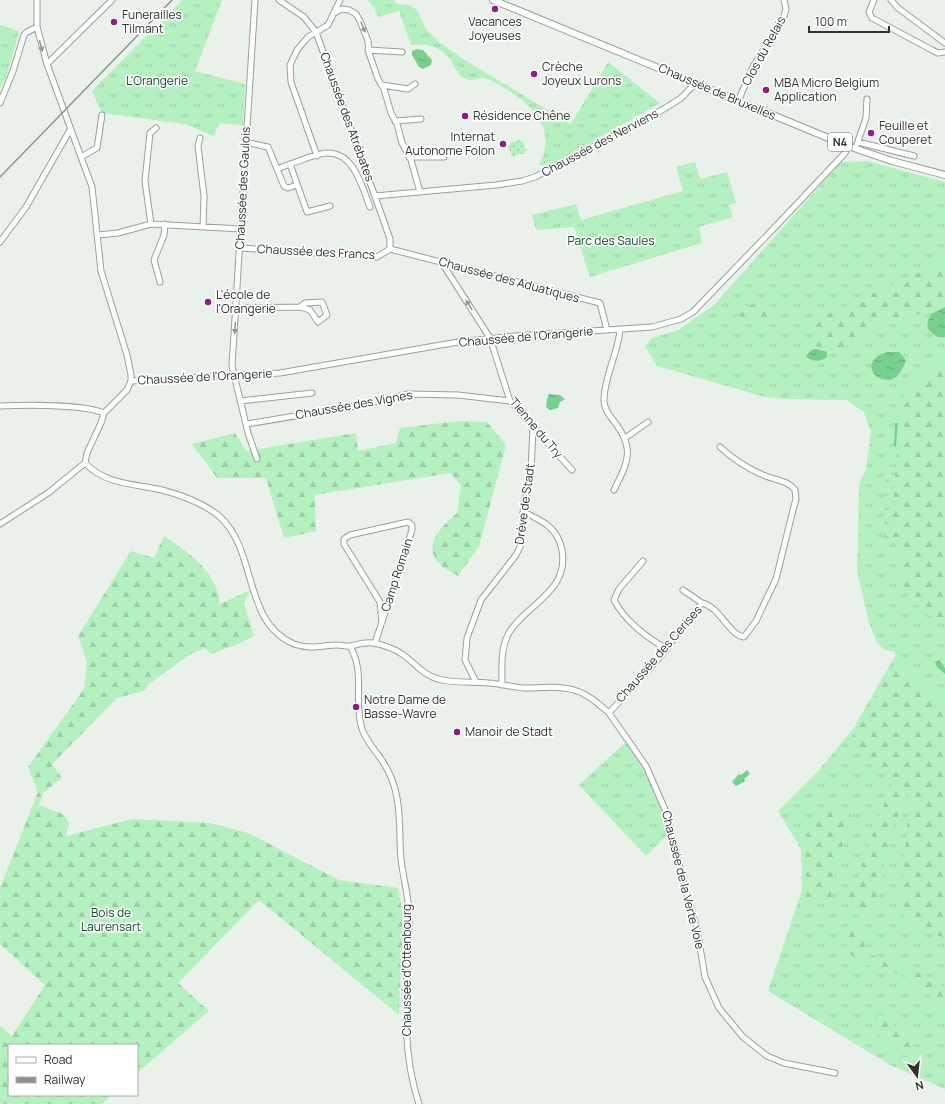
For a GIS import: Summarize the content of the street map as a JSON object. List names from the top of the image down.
{
  "streets": {
    "main road": ["Chaussée de Bruxelles", "N4"],
    "street": [
      "Clos du Relais",
      "Chaussée des Atrébates",
      "Chaussée des Nerviens",
      "Chaussée des Gaulois",
      "Chaussée des Francs",
      "Chaussée des Aduatiques",
      "Chaussée de l'Orangerie",
      "Chaussée des Vignes",
      "Tienne du Try",
      "Drève de Stadt",
      "Camp Romain",
      "Chaussée des Cerises",
      "Chaussée de la Verte Voie",
      "Chaussée d'Ottenbourg"
    ]
  },
  "crossings": [
    ["Clos du Relais", "Chaussée de Bruxelles"],
    ["Chaussée de Bruxelles", "Chaussée des Nerviens"],
    ["Chaussée de Bruxelles", "Chaussée de l'Orangerie"],
    ["Chaussée des Atrébates", "Chaussée des Nerviens"],
    ["Chaussée des Atrébates", "Chaussée des Francs"],
    ["Chaussée des Atrébates", "Chaussée des Aduatiques"],
    ["Chaussée des Gaulois", "Chaussée des Francs"],
    ["Chaussée des Gaulois", "Chaussée de l'Orangerie"],
    ["Chaussée des Gaulois", "Chaussée des Vignes"],
    ["Chaussée des Francs", "Chaussée des Aduatiques"],
    ["Chaussée des Aduatiques", "Chaussée de l'Orangerie"],
    ["Chaussée des Aduatiques", "Tienne du Try"],
    ["Chaussée de l'Orangerie", "Tienne du Try"],
    ["Chaussée des Vignes", "Tienne du Try"],
    ["Tienne du Try", "Drève de Stadt"],
    ["Drève de Stadt", "Chaussée de la Verte Voie"],
    ["Camp Romain", "Chaussée de la Verte Voie"],
    ["Chaussée des Cerises", "Chaussée de la Verte Voie"],
    ["Chaussée de la Verte Voie", "Chaussée d'Ottenbourg"]
  ],
  "one_way": ["Tienne du Try"],
  "parks": ["L'Orangerie", "Parc des Saules", "Bois de Laurensart"],
  "places": [
    "Vacances Joyeuses",
    "Funerailles Tilmant",
    "Crèche Joyeux Lurons",
    "MBA Micro Belgium Application",
    "Résidence Chêne",
    "Feuille et Couperet",
    "Internat Autonome Folon",
    "L'école de l'Orangerie",
    "Notre Dame de Basse-Wavre",
    "Manoir de Stadt"
  ],
  "legend": ["Road", "Railway"],
  "scale_bar": "100 m",
  "north": "bottom"
}
